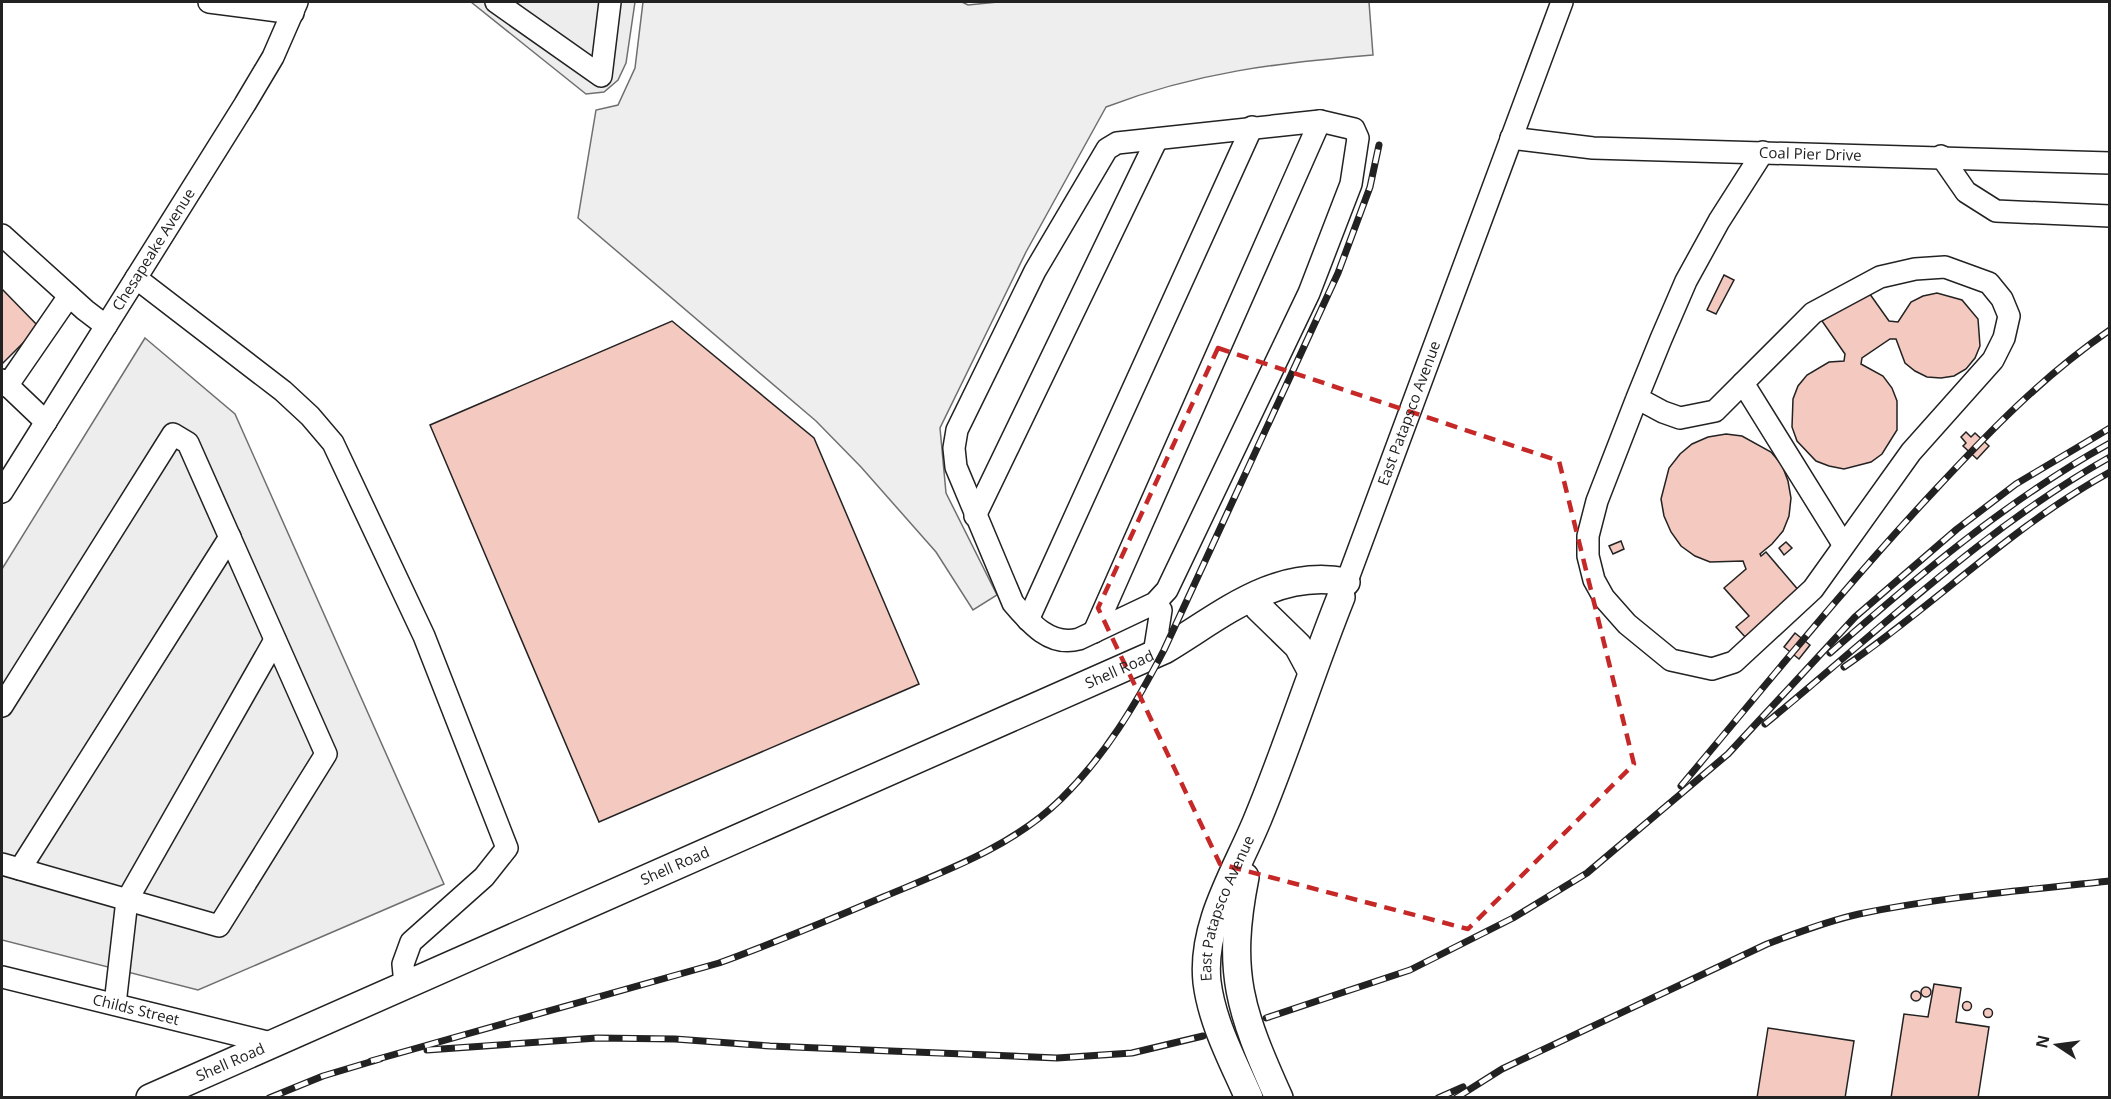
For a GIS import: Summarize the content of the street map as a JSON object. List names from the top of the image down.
{
  "streets": {
    "main road": ["East Patapsco Avenue", "Shell Road"],
    "street": ["Coal Pier Drive", "Chesapeake Avenue", "Childs Street"]
  },
  "crossings": [
    ["Coal Pier Drive", "East Patapsco Avenue"],
    ["East Patapsco Avenue", "Shell Road"],
    ["Shell Road", "Childs Street"]
  ],
  "north": "left"
}
